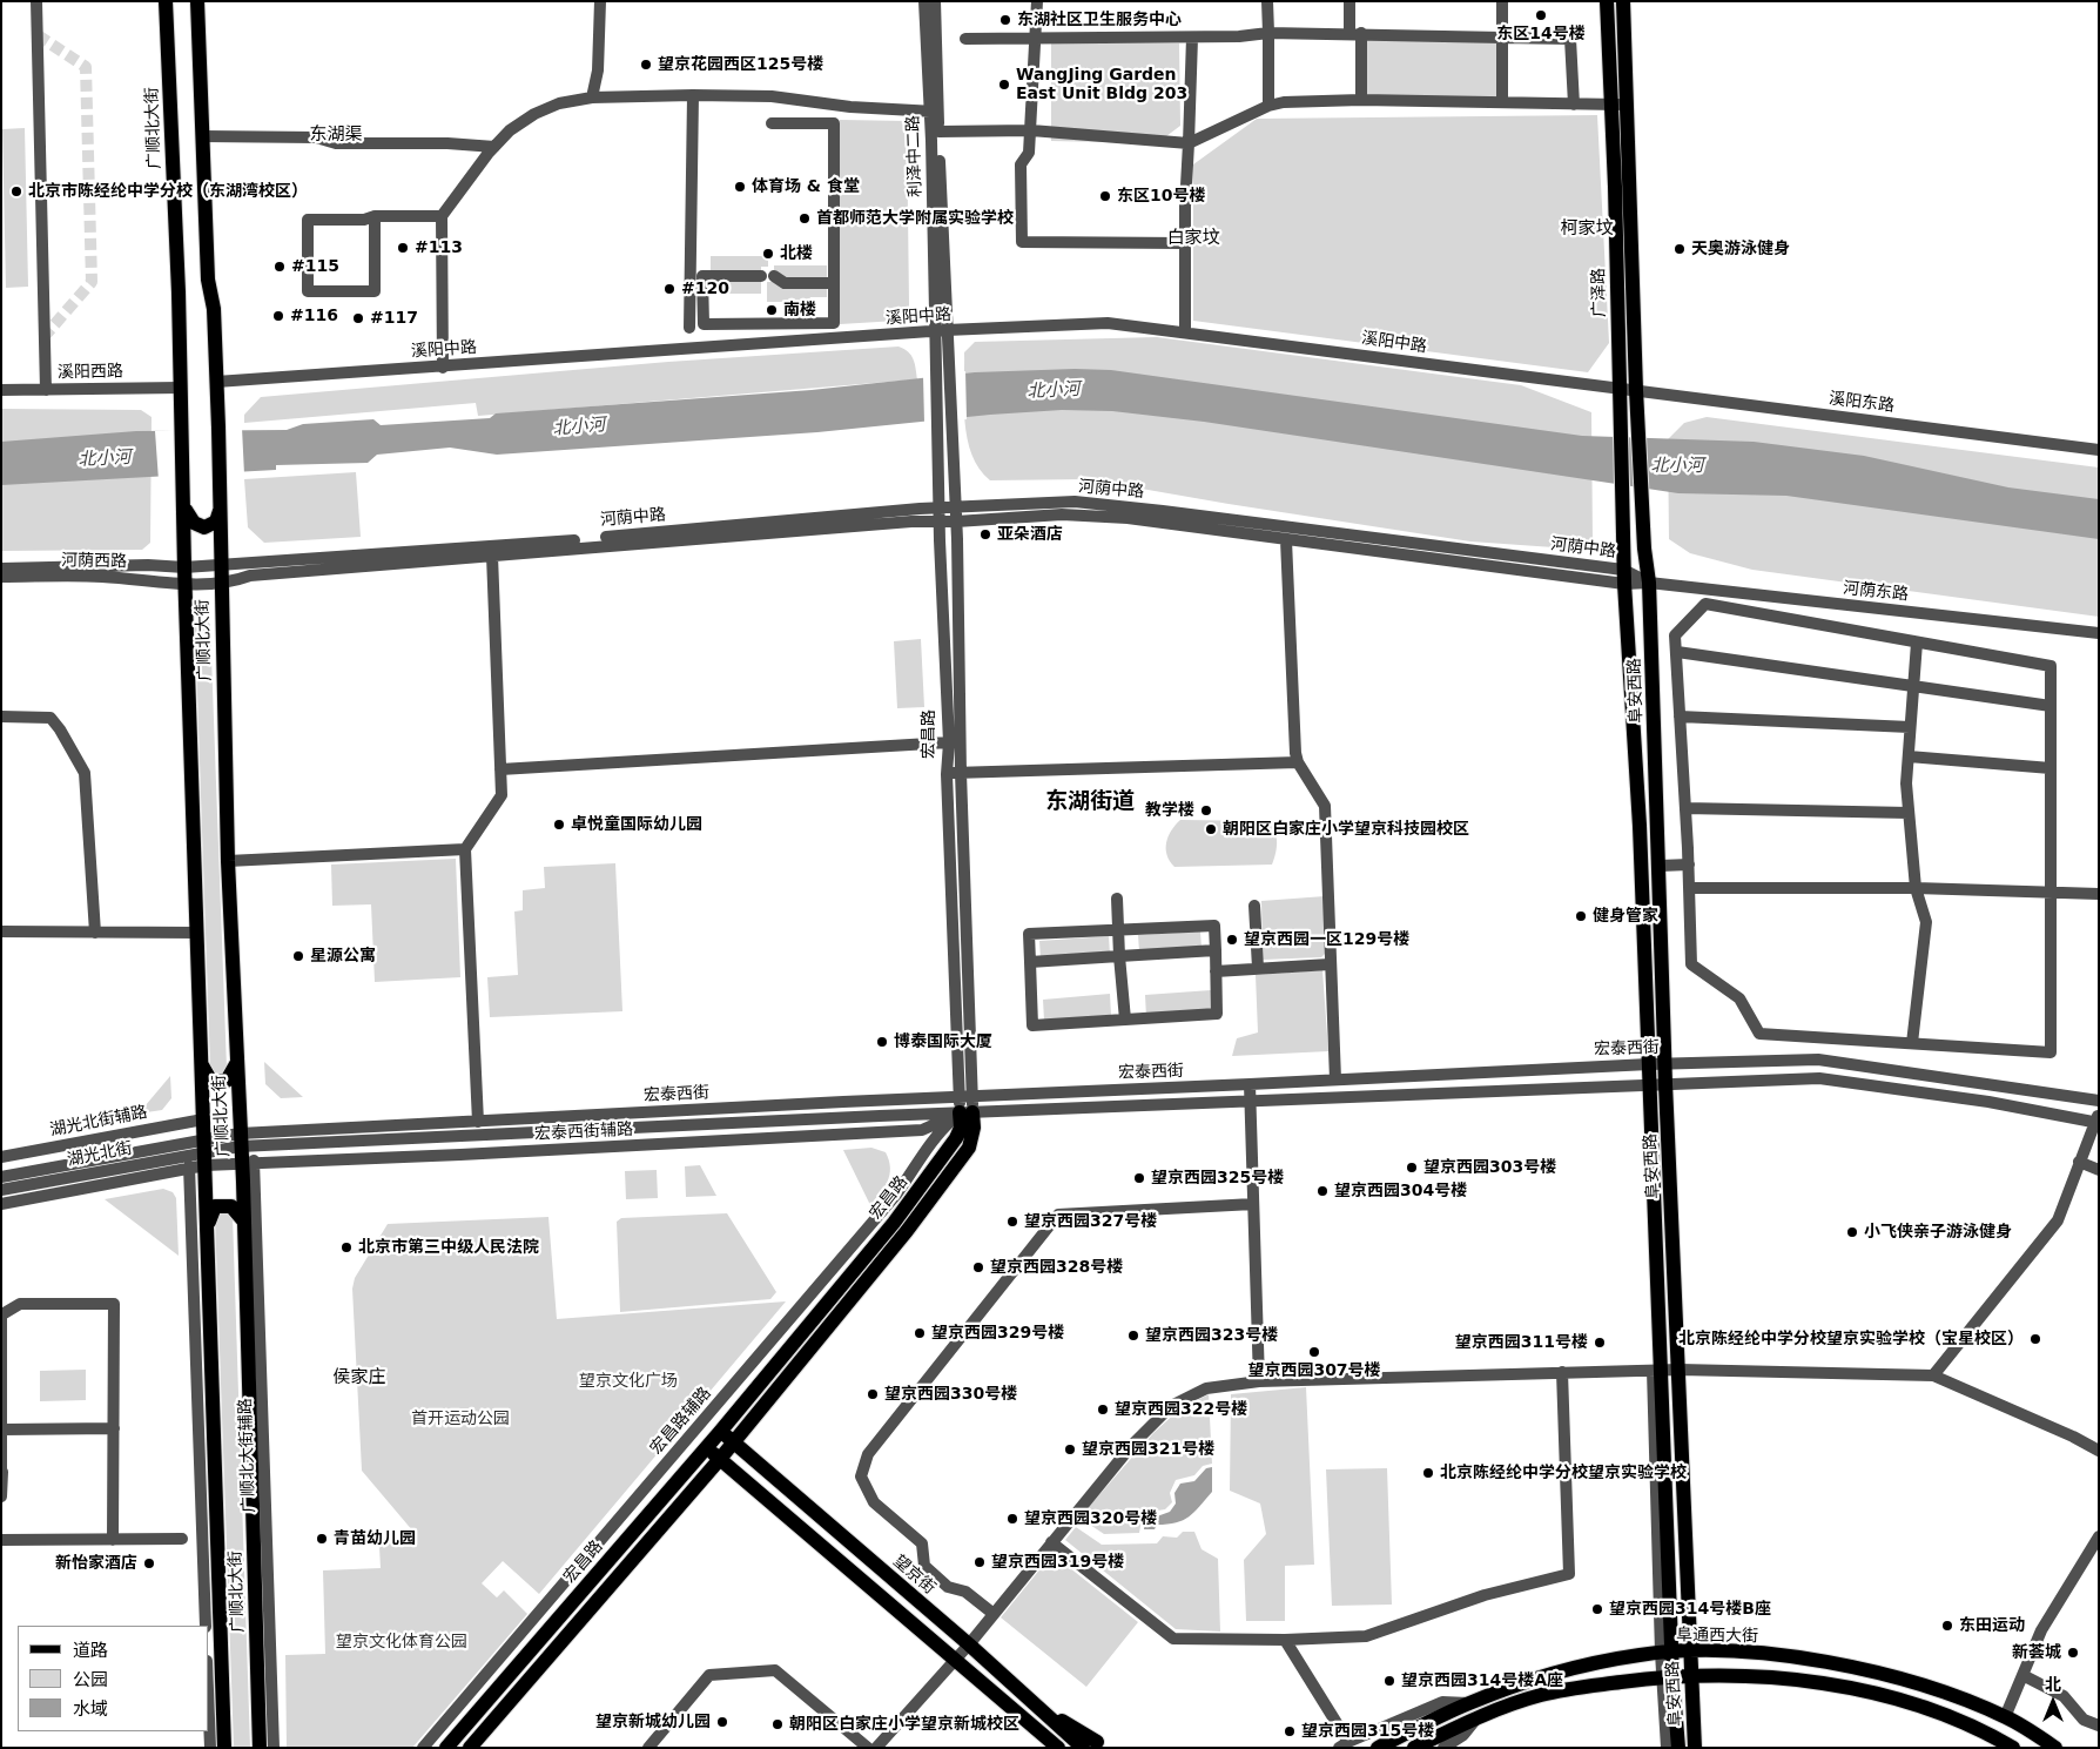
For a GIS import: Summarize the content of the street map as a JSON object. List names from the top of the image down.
{
  "streets": {
    "main road": [
      "广顺北大街",
      "广泽路",
      "阜安西路",
      "宏昌路",
      "望京街",
      "阜通西大街"
    ],
    "street": [
      "利泽中二路",
      "溪阳中路",
      "溪阳西路",
      "溪阳东路",
      "河荫中路",
      "河荫西路",
      "河荫东路",
      "宏泰西街",
      "湖光北街辅路",
      "宏泰西街辅路",
      "湖光北街",
      "宏昌路辅路",
      "广顺北大街辅路"
    ]
  },
  "crossings": [
    ["广顺北大街", "溪阳中路"],
    ["广顺北大街", "溪阳西路"],
    ["广顺北大街", "河荫中路"],
    ["广顺北大街", "河荫西路"],
    ["广顺北大街", "宏泰西街"],
    ["广顺北大街", "湖光北街辅路"],
    ["广顺北大街", "宏泰西街辅路"],
    ["广顺北大街", "湖光北街"],
    ["广顺北大街", "广顺北大街辅路"],
    ["利泽中二路", "溪阳中路"],
    ["利泽中二路", "河荫中路"],
    ["利泽中二路", "宏昌路"],
    ["广泽路", "溪阳中路"],
    ["广泽路", "溪阳东路"],
    ["广泽路", "河荫中路"],
    ["广泽路", "河荫东路"],
    ["广泽路", "阜安西路"],
    ["溪阳中路", "溪阳东路"],
    ["河荫中路", "河荫西路"],
    ["河荫中路", "河荫东路"],
    ["河荫中路", "阜安西路"],
    ["河荫中路", "宏昌路"],
    ["河荫东路", "阜安西路"],
    ["阜安西路", "宏泰西街"],
    ["阜安西路", "阜通西大街"],
    ["宏昌路", "宏泰西街"],
    ["宏昌路", "宏泰西街辅路"],
    ["宏昌路", "宏昌路辅路"],
    ["宏昌路", "望京街"],
    ["宏泰西街", "宏泰西街辅路"],
    ["宏泰西街", "湖光北街"],
    ["宏泰西街", "宏昌路辅路"],
    ["宏泰西街辅路", "湖光北街"],
    ["宏泰西街辅路", "宏昌路辅路"],
    ["宏泰西街辅路", "广顺北大街辅路"]
  ],
  "districts": [
    "东湖渠",
    "柯家坟",
    "白家坟",
    "东湖街道",
    "侯家庄"
  ],
  "water": ["北小河"],
  "parks": ["望京文化广场", "首开运动公园", "望京文化体育公园"],
  "places": [
    "东区14号楼",
    "东湖社区卫生服务中心",
    "望京花园西区125号楼",
    "WangJing Garden East Unit Bldg 203",
    "体育场 & 食堂",
    "北京市陈经纶中学分校（东湖湾校区）",
    "东区10号楼",
    "首都师范大学附属实验学校",
    "#113",
    "天奥游泳健身",
    "北楼",
    "#115",
    "#120",
    "南楼",
    "#116",
    "#117",
    "亚朵酒店",
    "教学楼",
    "卓悦童国际幼儿园",
    "朝阳区白家庄小学望京科技园校区",
    "健身管家",
    "望京西园一区129号楼",
    "星源公寓",
    "博泰国际大厦",
    "望京西园303号楼",
    "望京西园325号楼",
    "望京西园304号楼",
    "望京西园327号楼",
    "小飞侠亲子游泳健身",
    "北京市第三中级人民法院",
    "望京西园328号楼",
    "望京西园329号楼",
    "望京西园323号楼",
    "北京陈经纶中学分校望京实验学校（宝星校区）",
    "望京西园311号楼",
    "望京西园307号楼",
    "望京西园330号楼",
    "望京西园322号楼",
    "望京西园321号楼",
    "北京陈经纶中学分校望京实验学校",
    "望京西园320号楼",
    "青苗幼儿园",
    "望京西园319号楼",
    "新怡家酒店",
    "望京西园314号楼B座",
    "东田运动",
    "新荟城",
    "望京西园314号楼A座",
    "望京新城幼儿园",
    "朝阳区白家庄小学望京新城校区",
    "望京西园315号楼"
  ],
  "legend": ["道路", "公园", "水域"],
  "north": "top"
}
